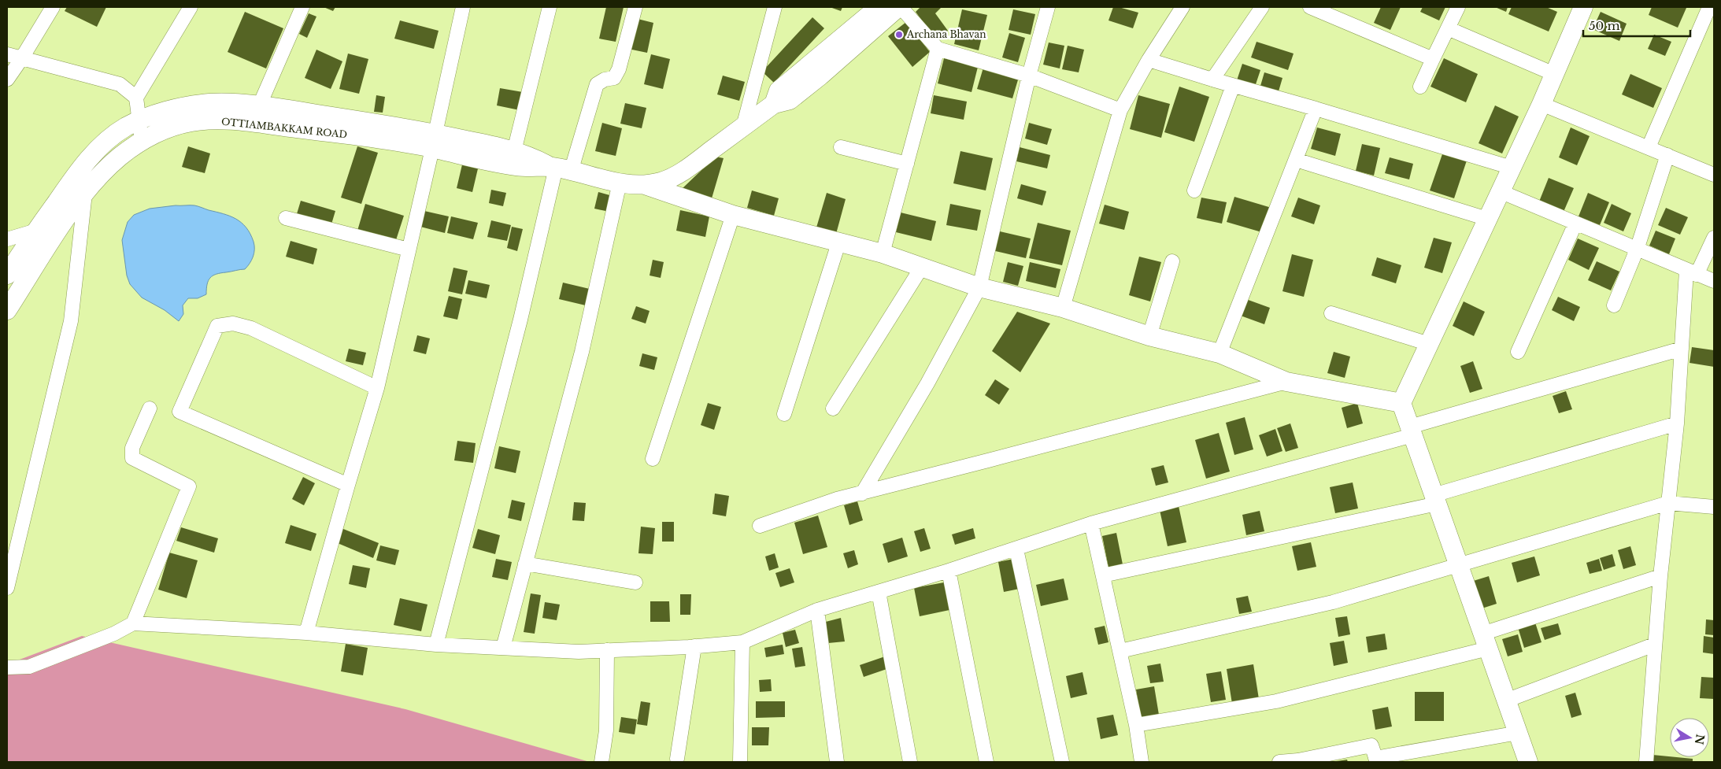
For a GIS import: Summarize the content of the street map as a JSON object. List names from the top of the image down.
{
  "streets": {
    "street": ["OTTIAMBAKKAM ROAD"]
  },
  "places": ["Archana Bhavan"],
  "scale_bar": "50 m",
  "north": "right"
}
